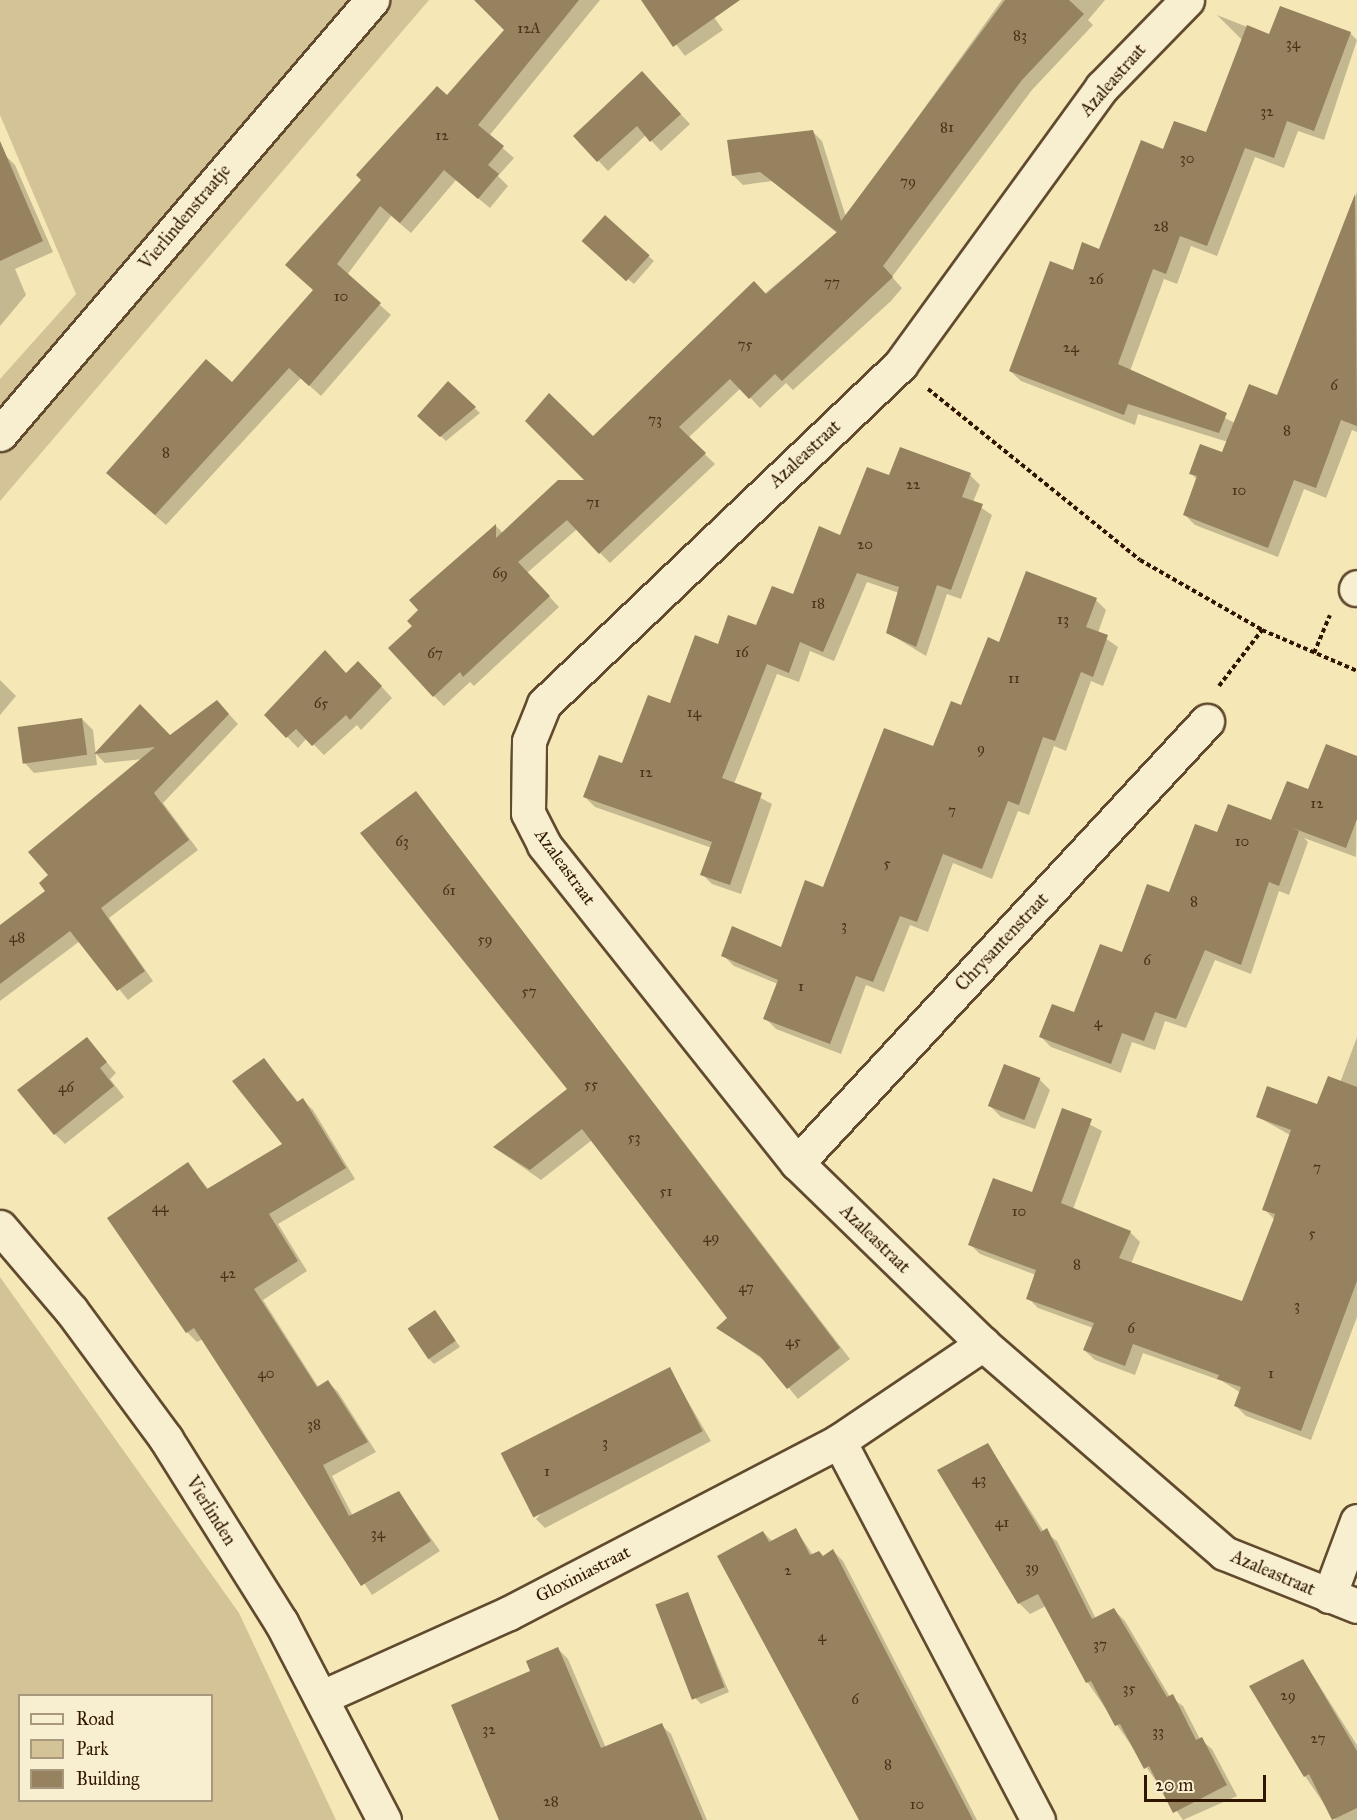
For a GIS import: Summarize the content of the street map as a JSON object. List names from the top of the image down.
{
  "streets": {
    "street": [
      "Azaleastraat",
      "Vierlindenstraatje",
      "Chrysantenstraat",
      "Vierlinden",
      "Gloxiniastraat"
    ]
  },
  "crossings": [
    ["Azaleastraat", "Chrysantenstraat"],
    ["Azaleastraat", "Gloxiniastraat"],
    ["Vierlinden", "Gloxiniastraat"]
  ],
  "house_numbers": [
    "12A",
    "83",
    "34",
    "32",
    "81",
    "12",
    "30",
    "79",
    "28",
    "26",
    "77",
    "10",
    "75",
    "24",
    "6",
    "73",
    "8",
    "8",
    "22",
    "10",
    "71",
    "20",
    "69",
    "18",
    "13",
    "16",
    "67",
    "11",
    "65",
    "14",
    "9",
    "12",
    "12",
    "7",
    "63",
    "10",
    "5",
    "61",
    "8",
    "3",
    "48",
    "59",
    "6",
    "1",
    "57",
    "4",
    "55",
    "46",
    "53",
    "7",
    "51",
    "44",
    "10",
    "5",
    "49",
    "8",
    "42",
    "47",
    "3",
    "6",
    "45",
    "40",
    "1",
    "38",
    "3",
    "1",
    "43",
    "41",
    "34",
    "39",
    "2",
    "4",
    "37",
    "35",
    "29",
    "6",
    "32",
    "33",
    "27",
    "8",
    "28",
    "10"
  ],
  "legend": ["Road", "Park", "Building"],
  "scale_bar": "20 m"
}
